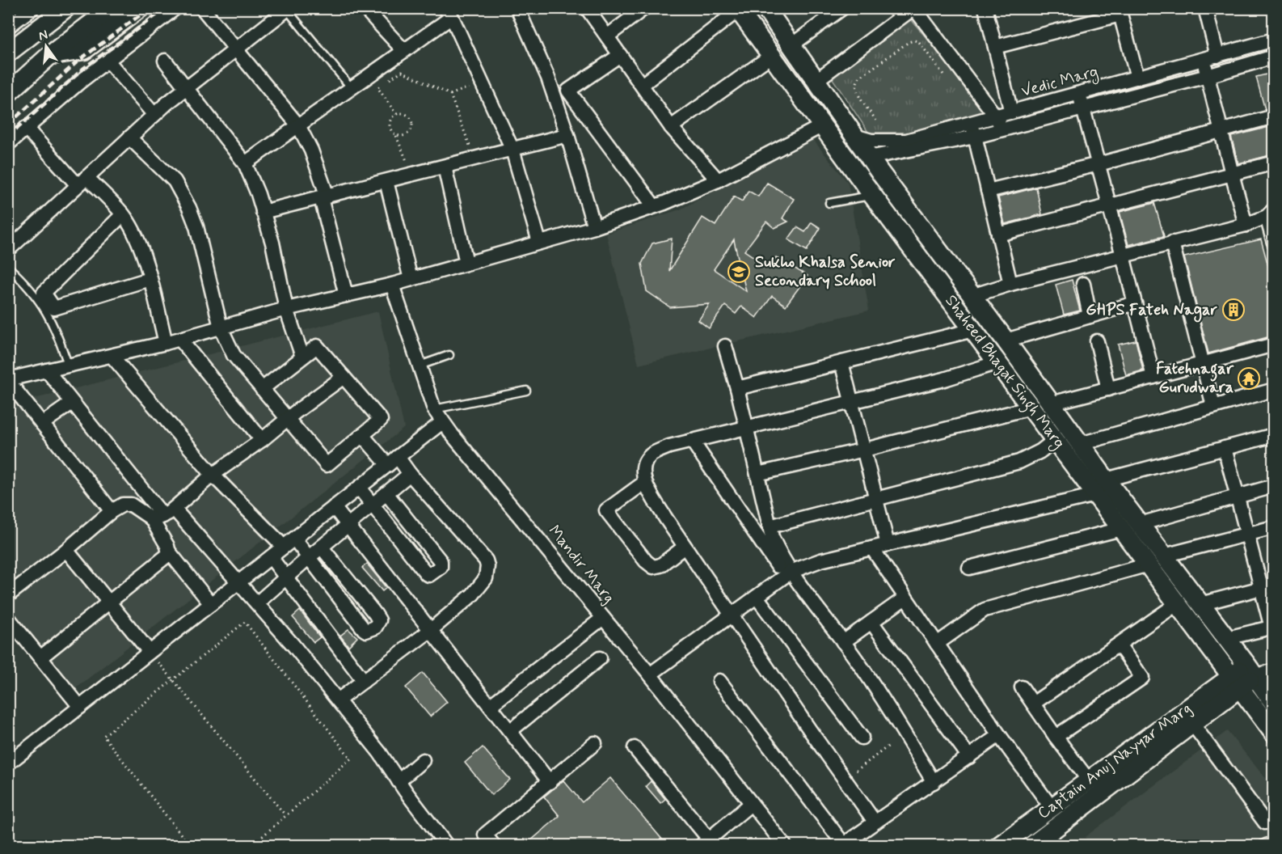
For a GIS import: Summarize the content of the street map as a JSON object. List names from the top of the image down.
{
  "streets": {
    "main road": ["Shaheed Bhagat Singh Marg", "Captain Anuj Nayyar Marg"],
    "street": ["Vedic Marg", "Mandir Marg"]
  },
  "crossings": [
    ["Vedic Marg", "Shaheed Bhagat Singh Marg"],
    ["Shaheed Bhagat Singh Marg", "Captain Anuj Nayyar Marg"]
  ],
  "places": {
    "school or university": ["Sukho Khalsa Senior Secondary School"],
    "building": ["GHPS Fateh Nagar"],
    "temple": ["Fatehnagar Gurudwara"]
  },
  "north": "top"
}
